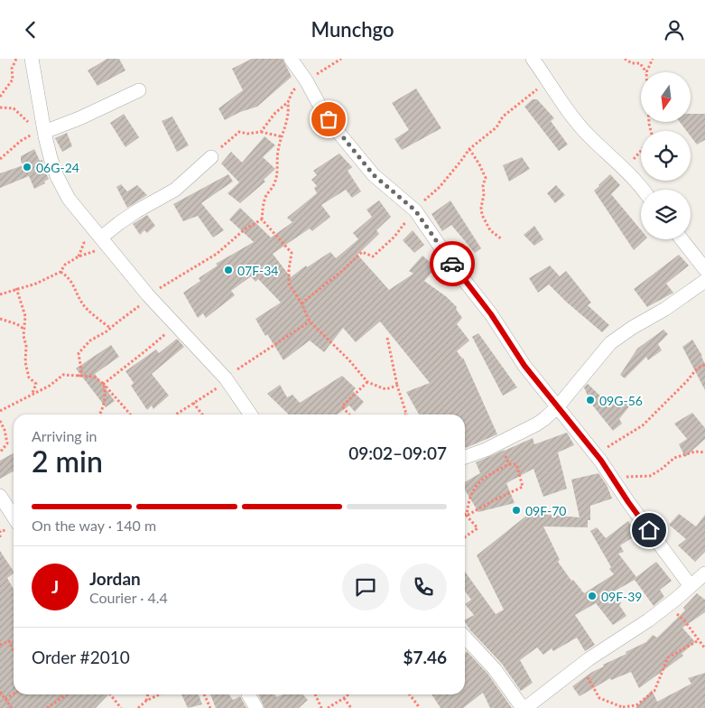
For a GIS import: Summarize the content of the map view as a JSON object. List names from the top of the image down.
{
  "places": [
    "06G-24",
    "07F-34",
    "09G-56",
    "09F-70",
    "09F-39"
  ],
  "north": "bottom",
  "page": {
    "header": "Munchgo",
    "heading": ["2 min", "Arriving in", "09:02–09:07"],
    "panel": [
      "Jordan",
      "Courier · 4.4",
      "Order #2010",
      "$7.46"
    ],
    "bar": "On the way · 140 m",
    "round": "J"
  }
}
